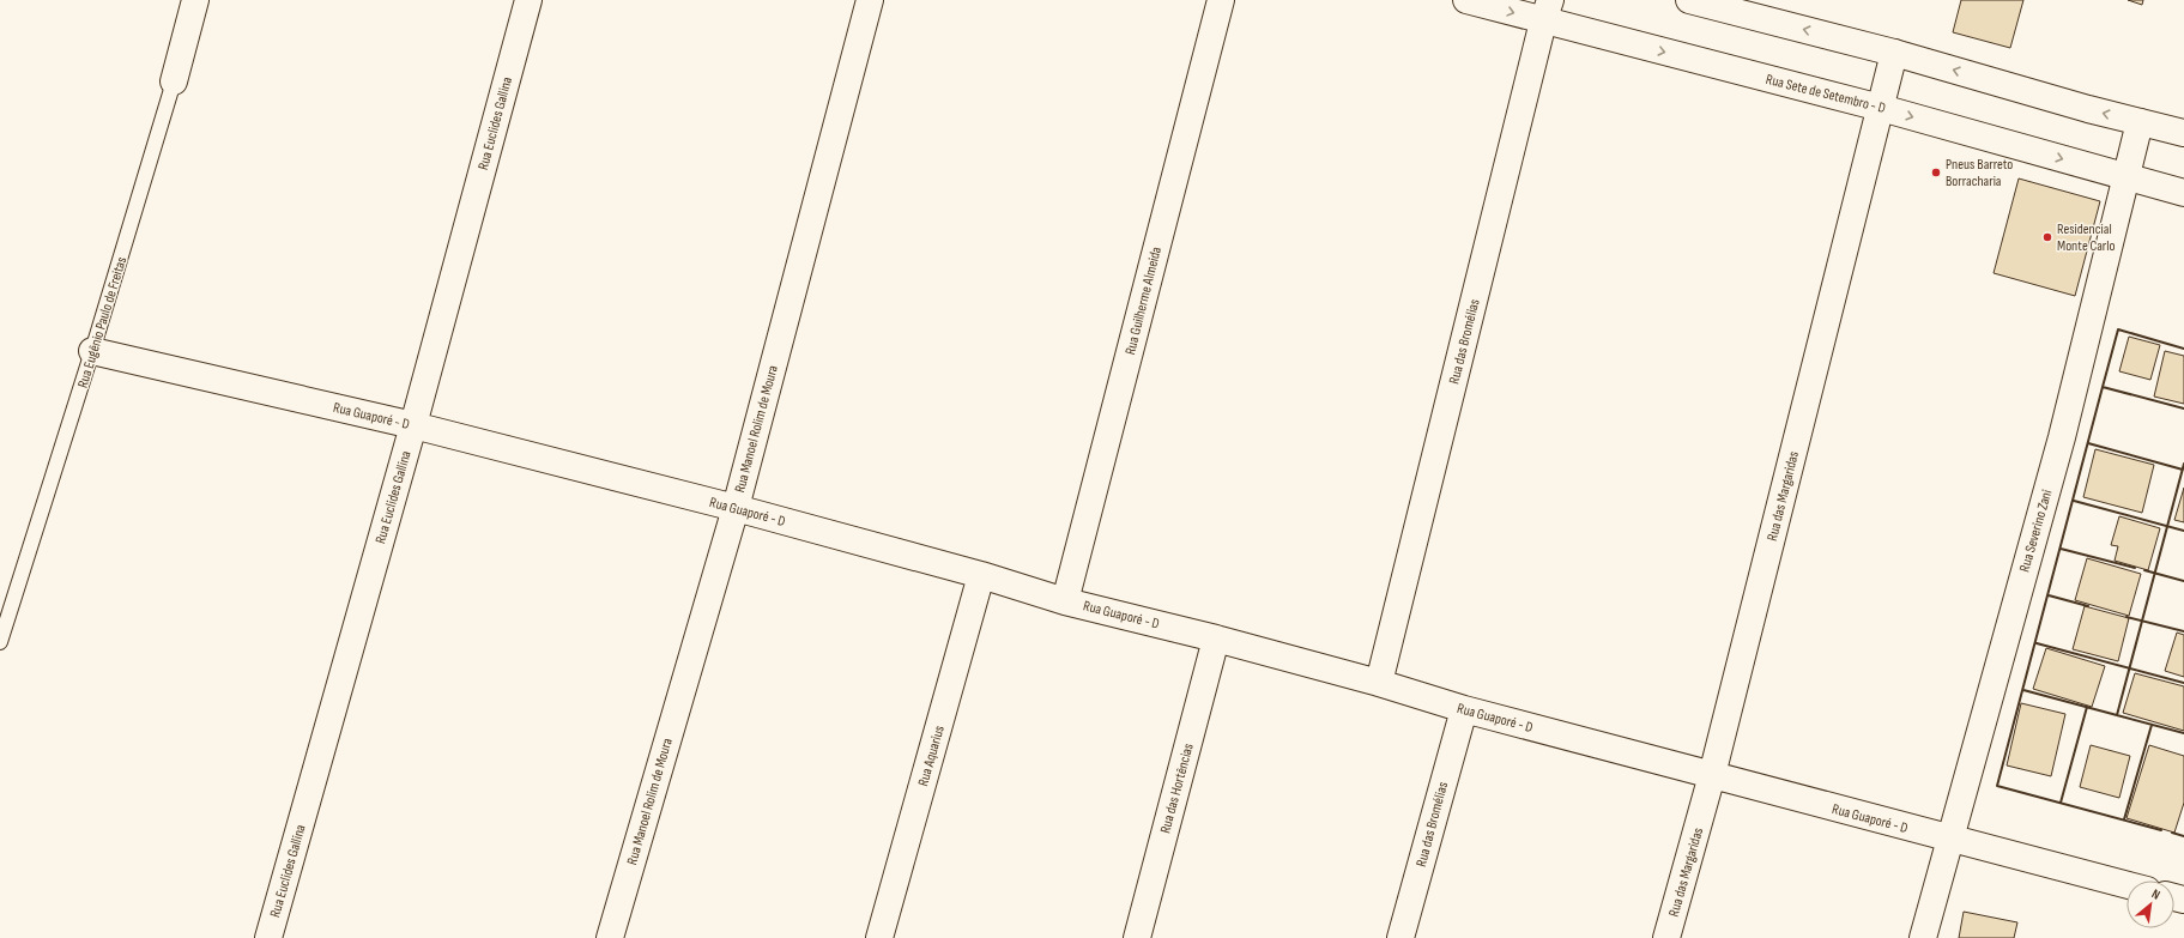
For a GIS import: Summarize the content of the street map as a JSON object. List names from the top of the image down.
{
  "streets": {
    "street": [
      "Rua Sete de Setembro - D",
      "Rua Euclides Gallina",
      "Rua Guilherme Almeida",
      "Rua Eugênio Paulo de Freitas",
      "Rua das Bromélias",
      "Rua Guaporé - D",
      "Rua Manoel Rolim de Moura",
      "Rua das Margaridas",
      "Rua Severino Zani",
      "Rua Aquarius",
      "Rua das Hortências"
    ]
  },
  "crossings": [
    ["Rua Sete de Setembro - D", "Rua das Bromélias"],
    ["Rua Sete de Setembro - D", "Rua das Margaridas"],
    ["Rua Sete de Setembro - D", "Rua Severino Zani"],
    ["Rua Euclides Gallina", "Rua Guaporé - D"],
    ["Rua Guilherme Almeida", "Rua Guaporé - D"],
    ["Rua Eugênio Paulo de Freitas", "Rua Guaporé - D"],
    ["Rua das Bromélias", "Rua Guaporé - D"],
    ["Rua Guaporé - D", "Rua Manoel Rolim de Moura"],
    ["Rua Guaporé - D", "Rua das Margaridas"],
    ["Rua Guaporé - D", "Rua Severino Zani"],
    ["Rua Guaporé - D", "Rua Aquarius"],
    ["Rua Guaporé - D", "Rua das Hortências"]
  ],
  "places": ["Pneus Barreto Borracharia", "Residencial Monte Carlo"],
  "north": "top right"
}
